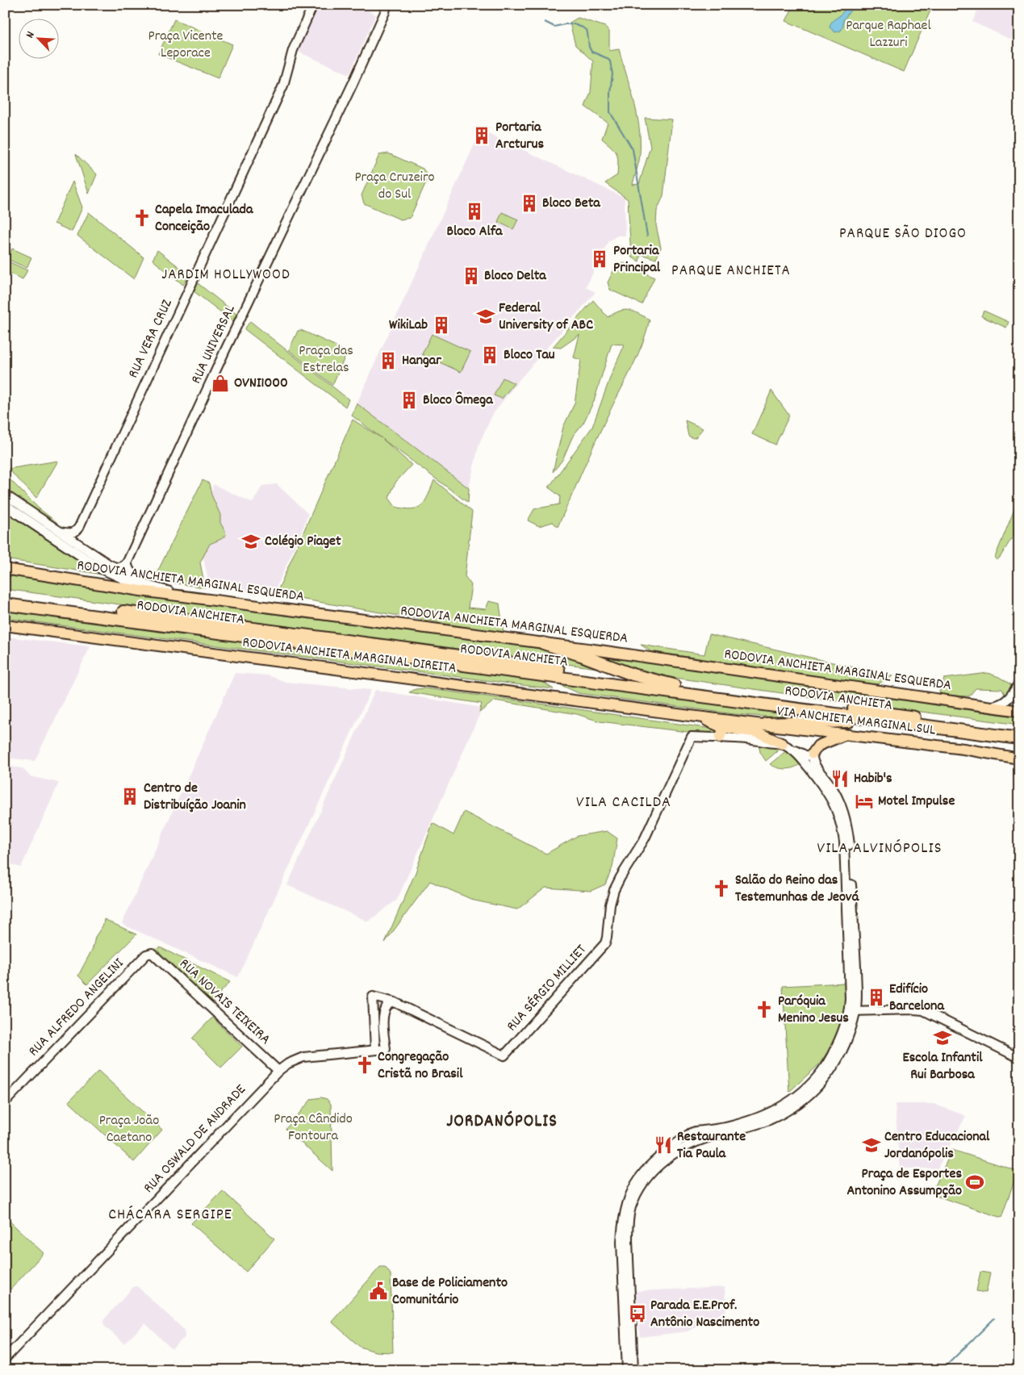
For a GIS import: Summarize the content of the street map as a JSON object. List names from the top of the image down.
{
  "streets": {
    "highway": [
      "RODOVIA ANCHIETA MARGINAL ESQUERDA",
      "RODOVIA ANCHIETA",
      "RODOVIA ANCHIETA MARGINAL DIREITA",
      "VIA ANCHIETA MARGINAL SUL"
    ],
    "street": [
      "RUA VERA CRUZ",
      "RUA UNIVERSAL",
      "RUA SÉRGIO MILLIET",
      "RUA NOVAIS TEIXEIRA",
      "RUA ALFREDO ANGELINI",
      "RUA OSWALD DE ANDRADE"
    ]
  },
  "crossings": [
    ["RODOVIA ANCHIETA MARGINAL DIREITA", "VIA ANCHIETA MARGINAL SUL"],
    ["RUA NOVAIS TEIXEIRA", "RUA ALFREDO ANGELINI"],
    ["RUA NOVAIS TEIXEIRA", "RUA OSWALD DE ANDRADE"]
  ],
  "districts": [
    "PARQUE SÃO DIOGO",
    "PARQUE ANCHIETA",
    "JARDIM HOLLYWOOD",
    "VILA CACILDA",
    "VILA ALVINÓPOLIS",
    "JORDANÓPOLIS",
    "CHÁCARA SERGIPE"
  ],
  "parks": [
    "Parque Raphael Lazzuri",
    "Praça Vicente Leporace",
    "Praça Cruzeiro do Sul",
    "Praça das Estrelas",
    "Praça Cândido Fontoura",
    "Praça João Caetano"
  ],
  "places": {
    "building": [
      "Portaria Arcturus",
      "Bloco Beta",
      "Bloco Alfa",
      "Portaria Principal",
      "Bloco Delta",
      "WikiLab",
      "Bloco Tau",
      "Hangar",
      "Bloco Ômega",
      "Centro de Distribuíção Joanin",
      "Edifício Barcelona"
    ],
    "church": [
      "Capela Imaculada Conceição",
      "Salão do Reino das Testemunhas de Jeová",
      "Paróquia Menino Jesus",
      "Congregação Cristã no Brasil"
    ],
    "school or university": [
      "Federal University of ABC",
      "Colégio Piaget",
      "Escola Infantil Rui Barbosa",
      "Centro Educacional Jordanópolis"
    ],
    "shop": ["OVNI1000"],
    "restaurant": ["Habib's", "Restaurante Tia Paula"],
    "hotel": ["Motel Impulse"],
    "sports": ["Praça de Esportes Antonino Assumpção"],
    "public building": ["Base de Policiamento Comunitário"],
    "bus stop": ["Parada E.E.Prof. Antônio Nascimento"]
  },
  "north": "top left"
}
